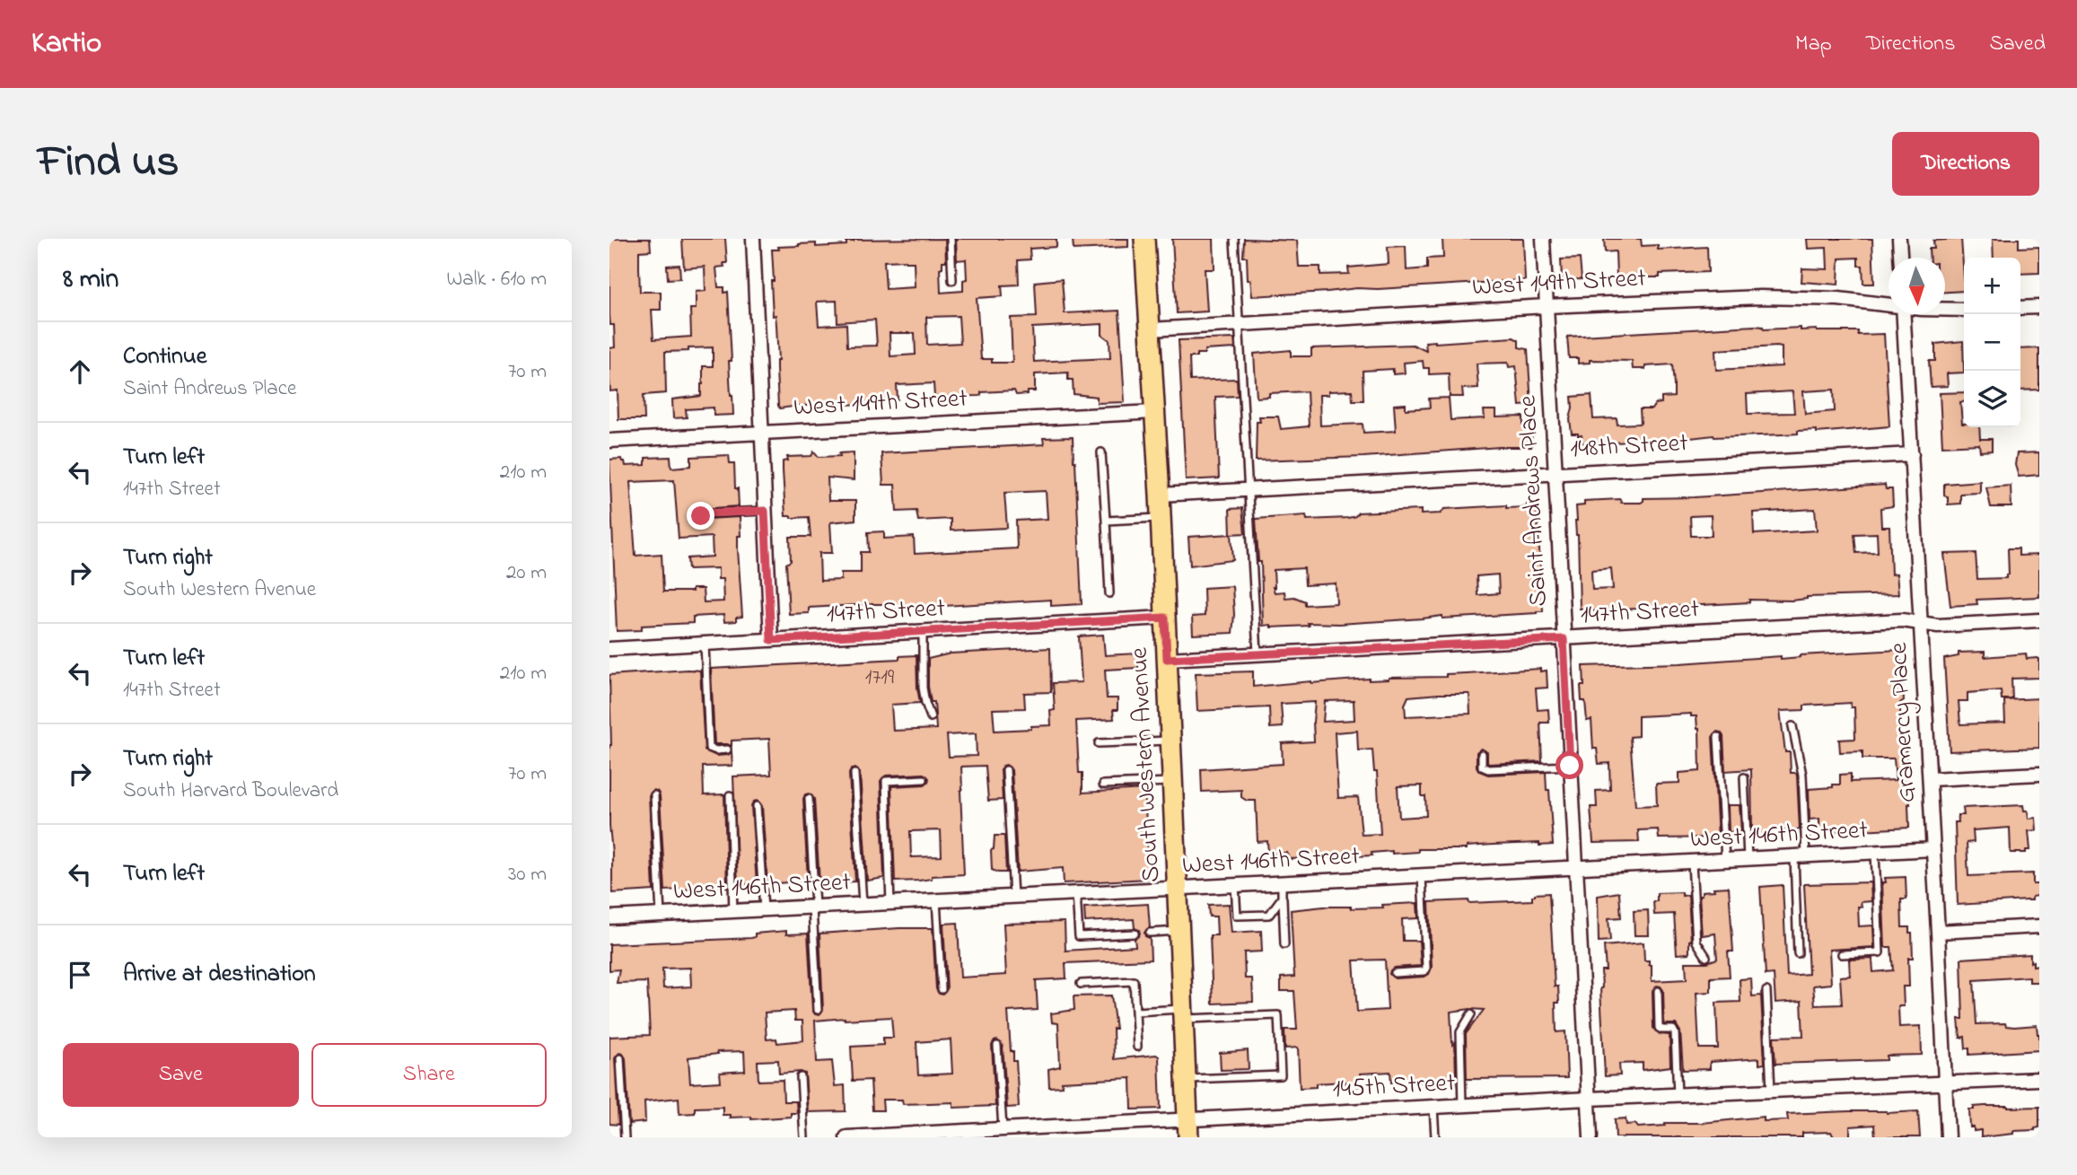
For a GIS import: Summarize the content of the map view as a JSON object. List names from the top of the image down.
{
  "streets": {
    "main road": ["South Western Avenue"],
    "street": [
      "West 149th Street",
      "148th Street",
      "Saint Andrews Place",
      "147th Street",
      "Gramercy Place",
      "West 146th Street",
      "145th Street"
    ]
  },
  "crossings": [
    ["West 149th Street", "Saint Andrews Place"],
    ["West 149th Street", "South Western Avenue"],
    ["148th Street", "Saint Andrews Place"],
    ["148th Street", "Gramercy Place"],
    ["148th Street", "South Western Avenue"],
    ["Saint Andrews Place", "147th Street"],
    ["Saint Andrews Place", "West 146th Street"],
    ["Saint Andrews Place", "145th Street"],
    ["147th Street", "Gramercy Place"],
    ["147th Street", "South Western Avenue"],
    ["Gramercy Place", "West 146th Street"],
    ["Gramercy Place", "145th Street"],
    ["South Western Avenue", "West 146th Street"],
    ["South Western Avenue", "145th Street"]
  ],
  "house_numbers": ["1719"],
  "north": "bottom",
  "page": {
    "header": "Kartio",
    "nav": ["Map", "Directions", "Saved"],
    "title": "Find us",
    "buttons": [
      "Directions",
      ["Save", "Share"]
    ],
    "heading": ["8 min", "Walk · 610 m"],
    "map_buttons": ["+", "−"],
    "list": [
      ["Continue", "Saint Andrews Place", "70 m"],
      ["Turn left", "147th Street", "210 m"],
      ["Turn right", "South Western Avenue", "20 m"],
      ["Turn left", "147th Street", "210 m"],
      ["Turn right", "South Harvard Boulevard", "70 m"],
      ["Turn left", "30 m"],
      "Arrive at destination"
    ]
  }
}
